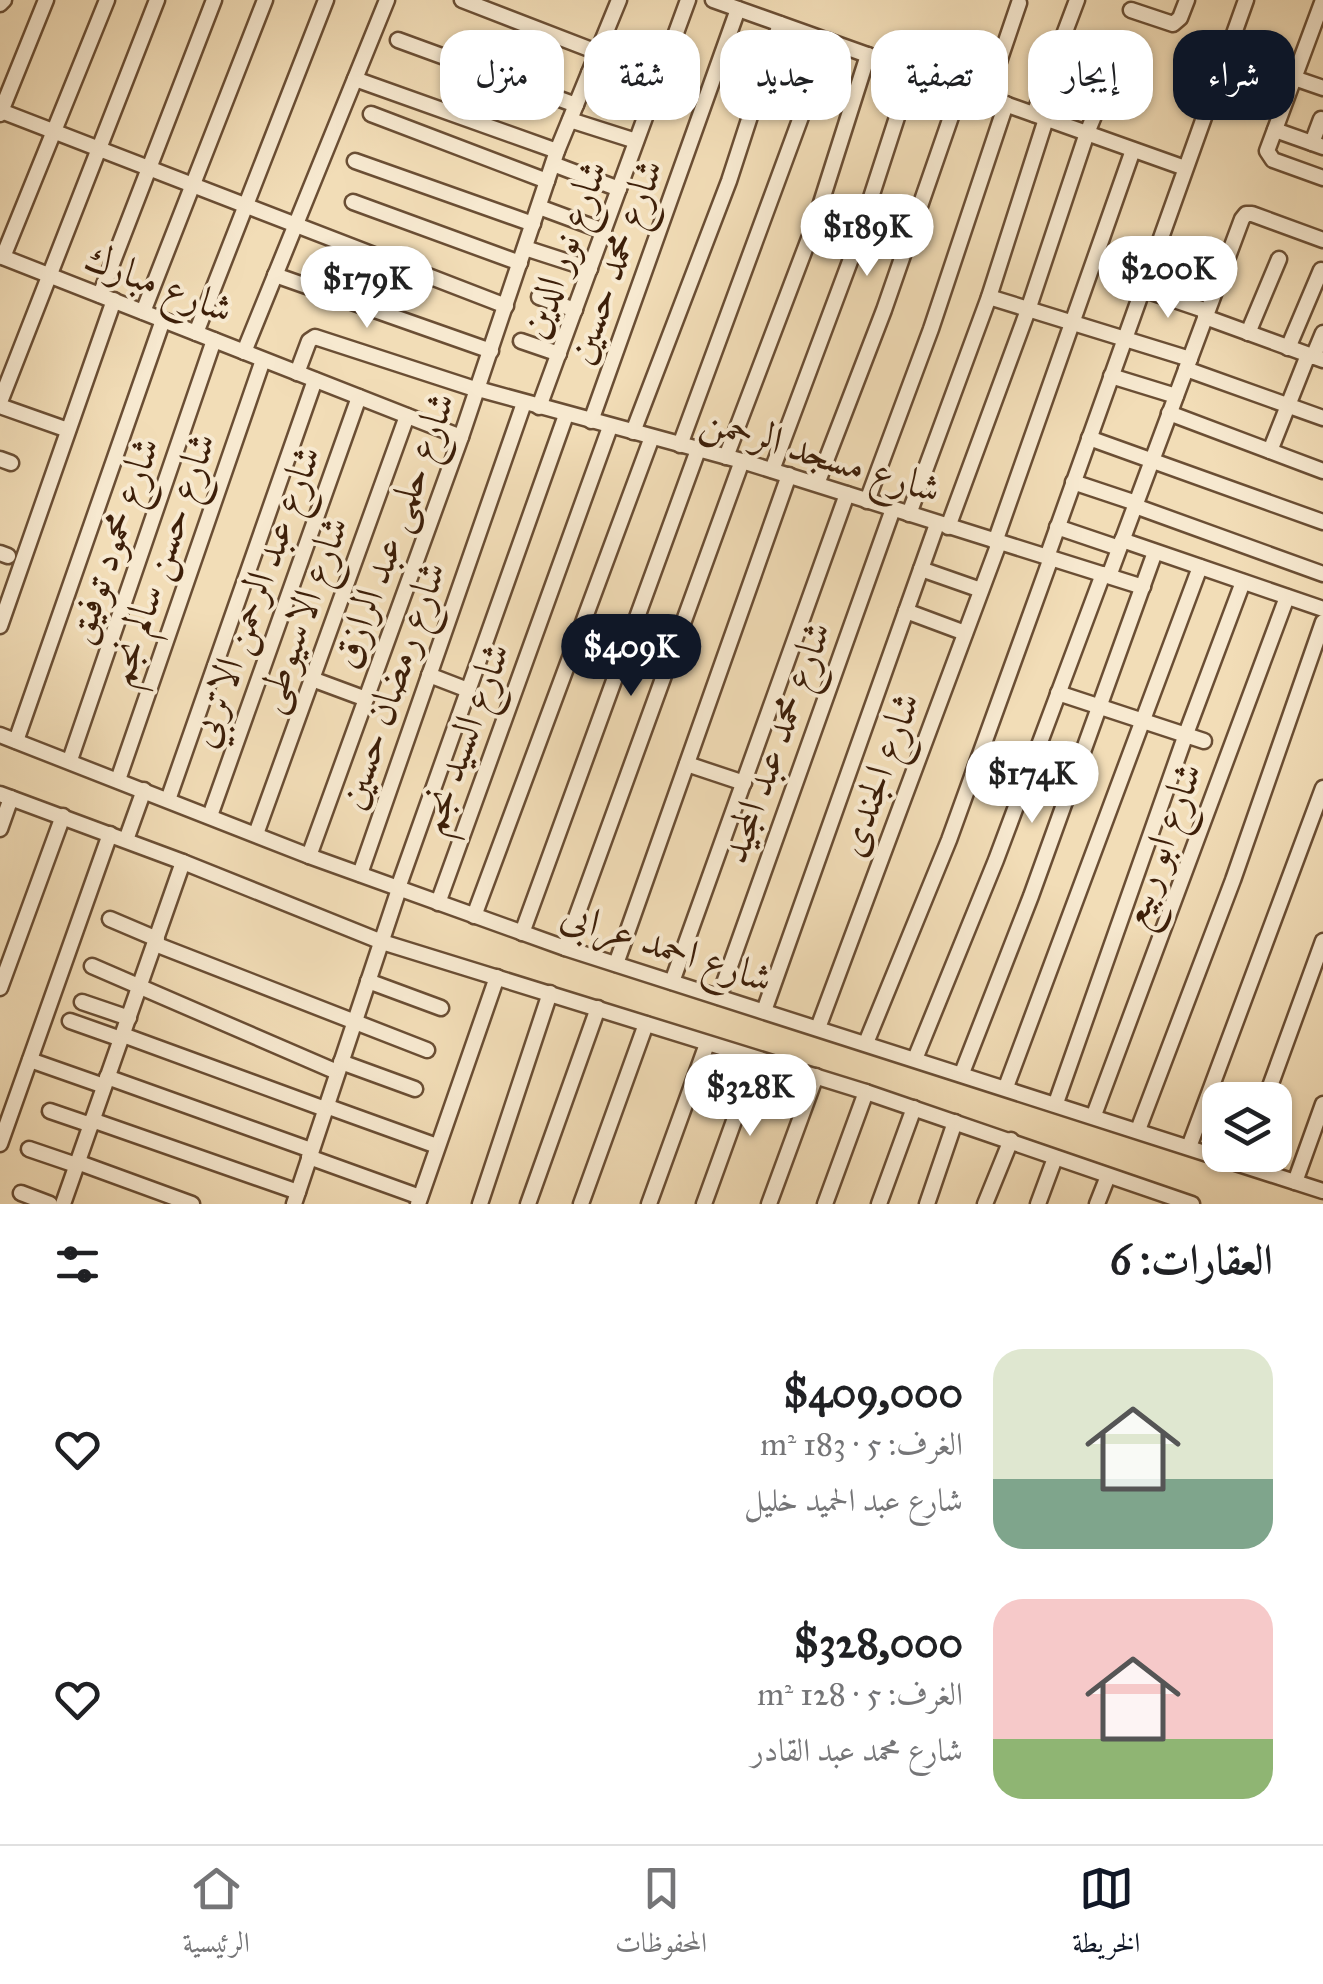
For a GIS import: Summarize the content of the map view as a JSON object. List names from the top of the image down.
{
  "streets": {
    "street": [
      "شارع نور الدين",
      "شارع محمد حسين",
      "شارع مبارك",
      "شارع مسجد الرحمن",
      "شارع حلمى عبد الرازق",
      "شارع محمود توفيق",
      "شارع حسن سالم نجم",
      "شارع عبد الرحمن الاتربي",
      "شارع الاسيوطى",
      "شارع رمضان حسين",
      "شارع السيد نجم",
      "شارع محمد عبد المجيد",
      "شارع الجندى",
      "شارع ابو ربيع",
      "شارع احمد عرابى"
    ]
  },
  "crossings": [
    ["شارع نور الدين", "شارع مسجد الرحمن"],
    ["شارع محمد حسين", "شارع مسجد الرحمن"],
    ["شارع مبارك", "شارع مسجد الرحمن"],
    ["شارع مبارك", "شارع حلمى عبد الرازق"],
    ["شارع مبارك", "شارع محمود توفيق"],
    ["شارع مبارك", "شارع حسن سالم نجم"],
    ["شارع مبارك", "شارع عبد الرحمن الاتربي"],
    ["شارع مبارك", "شارع الاسيوطى"],
    ["شارع مسجد الرحمن", "شارع حلمى عبد الرازق"],
    ["شارع مسجد الرحمن", "شارع رمضان حسين"],
    ["شارع مسجد الرحمن", "شارع السيد نجم"],
    ["شارع مسجد الرحمن", "شارع محمد عبد المجيد"],
    ["شارع مسجد الرحمن", "شارع الجندى"],
    ["شارع حلمى عبد الرازق", "شارع احمد عرابى"],
    ["شارع محمود توفيق", "شارع احمد عرابى"],
    ["شارع حسن سالم نجم", "شارع احمد عرابى"],
    ["شارع عبد الرحمن الاتربي", "شارع احمد عرابى"],
    ["شارع الاسيوطى", "شارع احمد عرابى"],
    ["شارع رمضان حسين", "شارع احمد عرابى"],
    ["شارع السيد نجم", "شارع احمد عرابى"],
    ["شارع محمد عبد المجيد", "شارع احمد عرابى"],
    ["شارع الجندى", "شارع احمد عرابى"],
    ["شارع ابو ربيع", "شارع احمد عرابى"]
  ],
  "page": {
    "chip": [
      "شراء",
      "إيجار",
      "تصفية",
      "جديد",
      "شقة",
      "منزل"
    ],
    "price": [
      "$189K",
      "$200K",
      "$179K",
      "$409K",
      "$174K",
      "$328K"
    ],
    "heading": "العقارات: 6",
    "list": [
      {
        "name": "$409,000",
        "note": "الغرف: 5 · 183 m² · شارع عبد الحميد خليل"
      },
      {
        "name": "$328,000",
        "note": "الغرف: 5 · 128 m² · شارع محمد عبد القادر"
      }
    ],
    "tabs": ["الخريطة", "المحفوظات", "الرئيسية"]
  }
}
